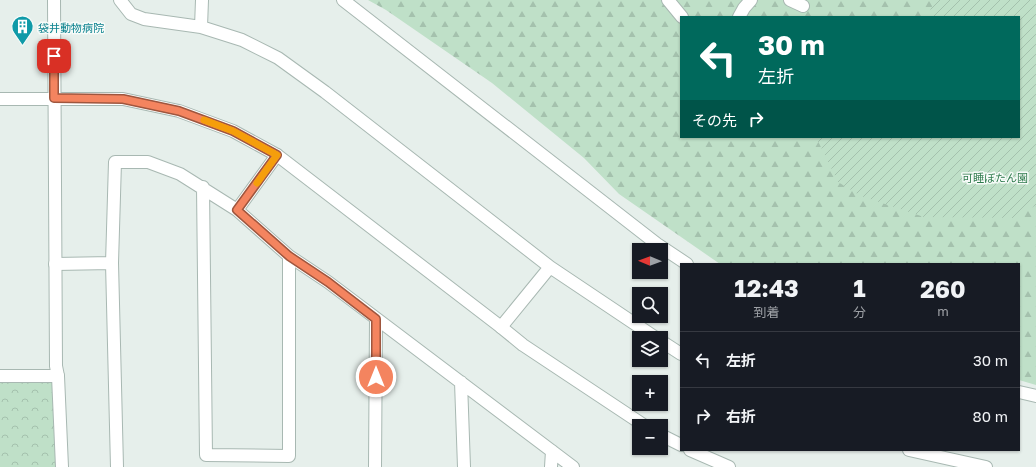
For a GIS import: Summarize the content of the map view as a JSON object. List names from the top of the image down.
{
  "parks": ["可睡ぼたん園"],
  "places": {
    "building": ["袋井動物病院"]
  },
  "north": "left",
  "page": {
    "turn": ["30 m", "左折"],
    "then": "その先",
    "map_buttons": ["+", "−"],
    "eta": [
      "12:43",
      "到着",
      "1",
      "分",
      "260",
      "m"
    ],
    "list": [
      {
        "name": "左折",
        "value": "30 m"
      },
      {
        "name": "右折",
        "value": "80 m"
      }
    ]
  }
}
